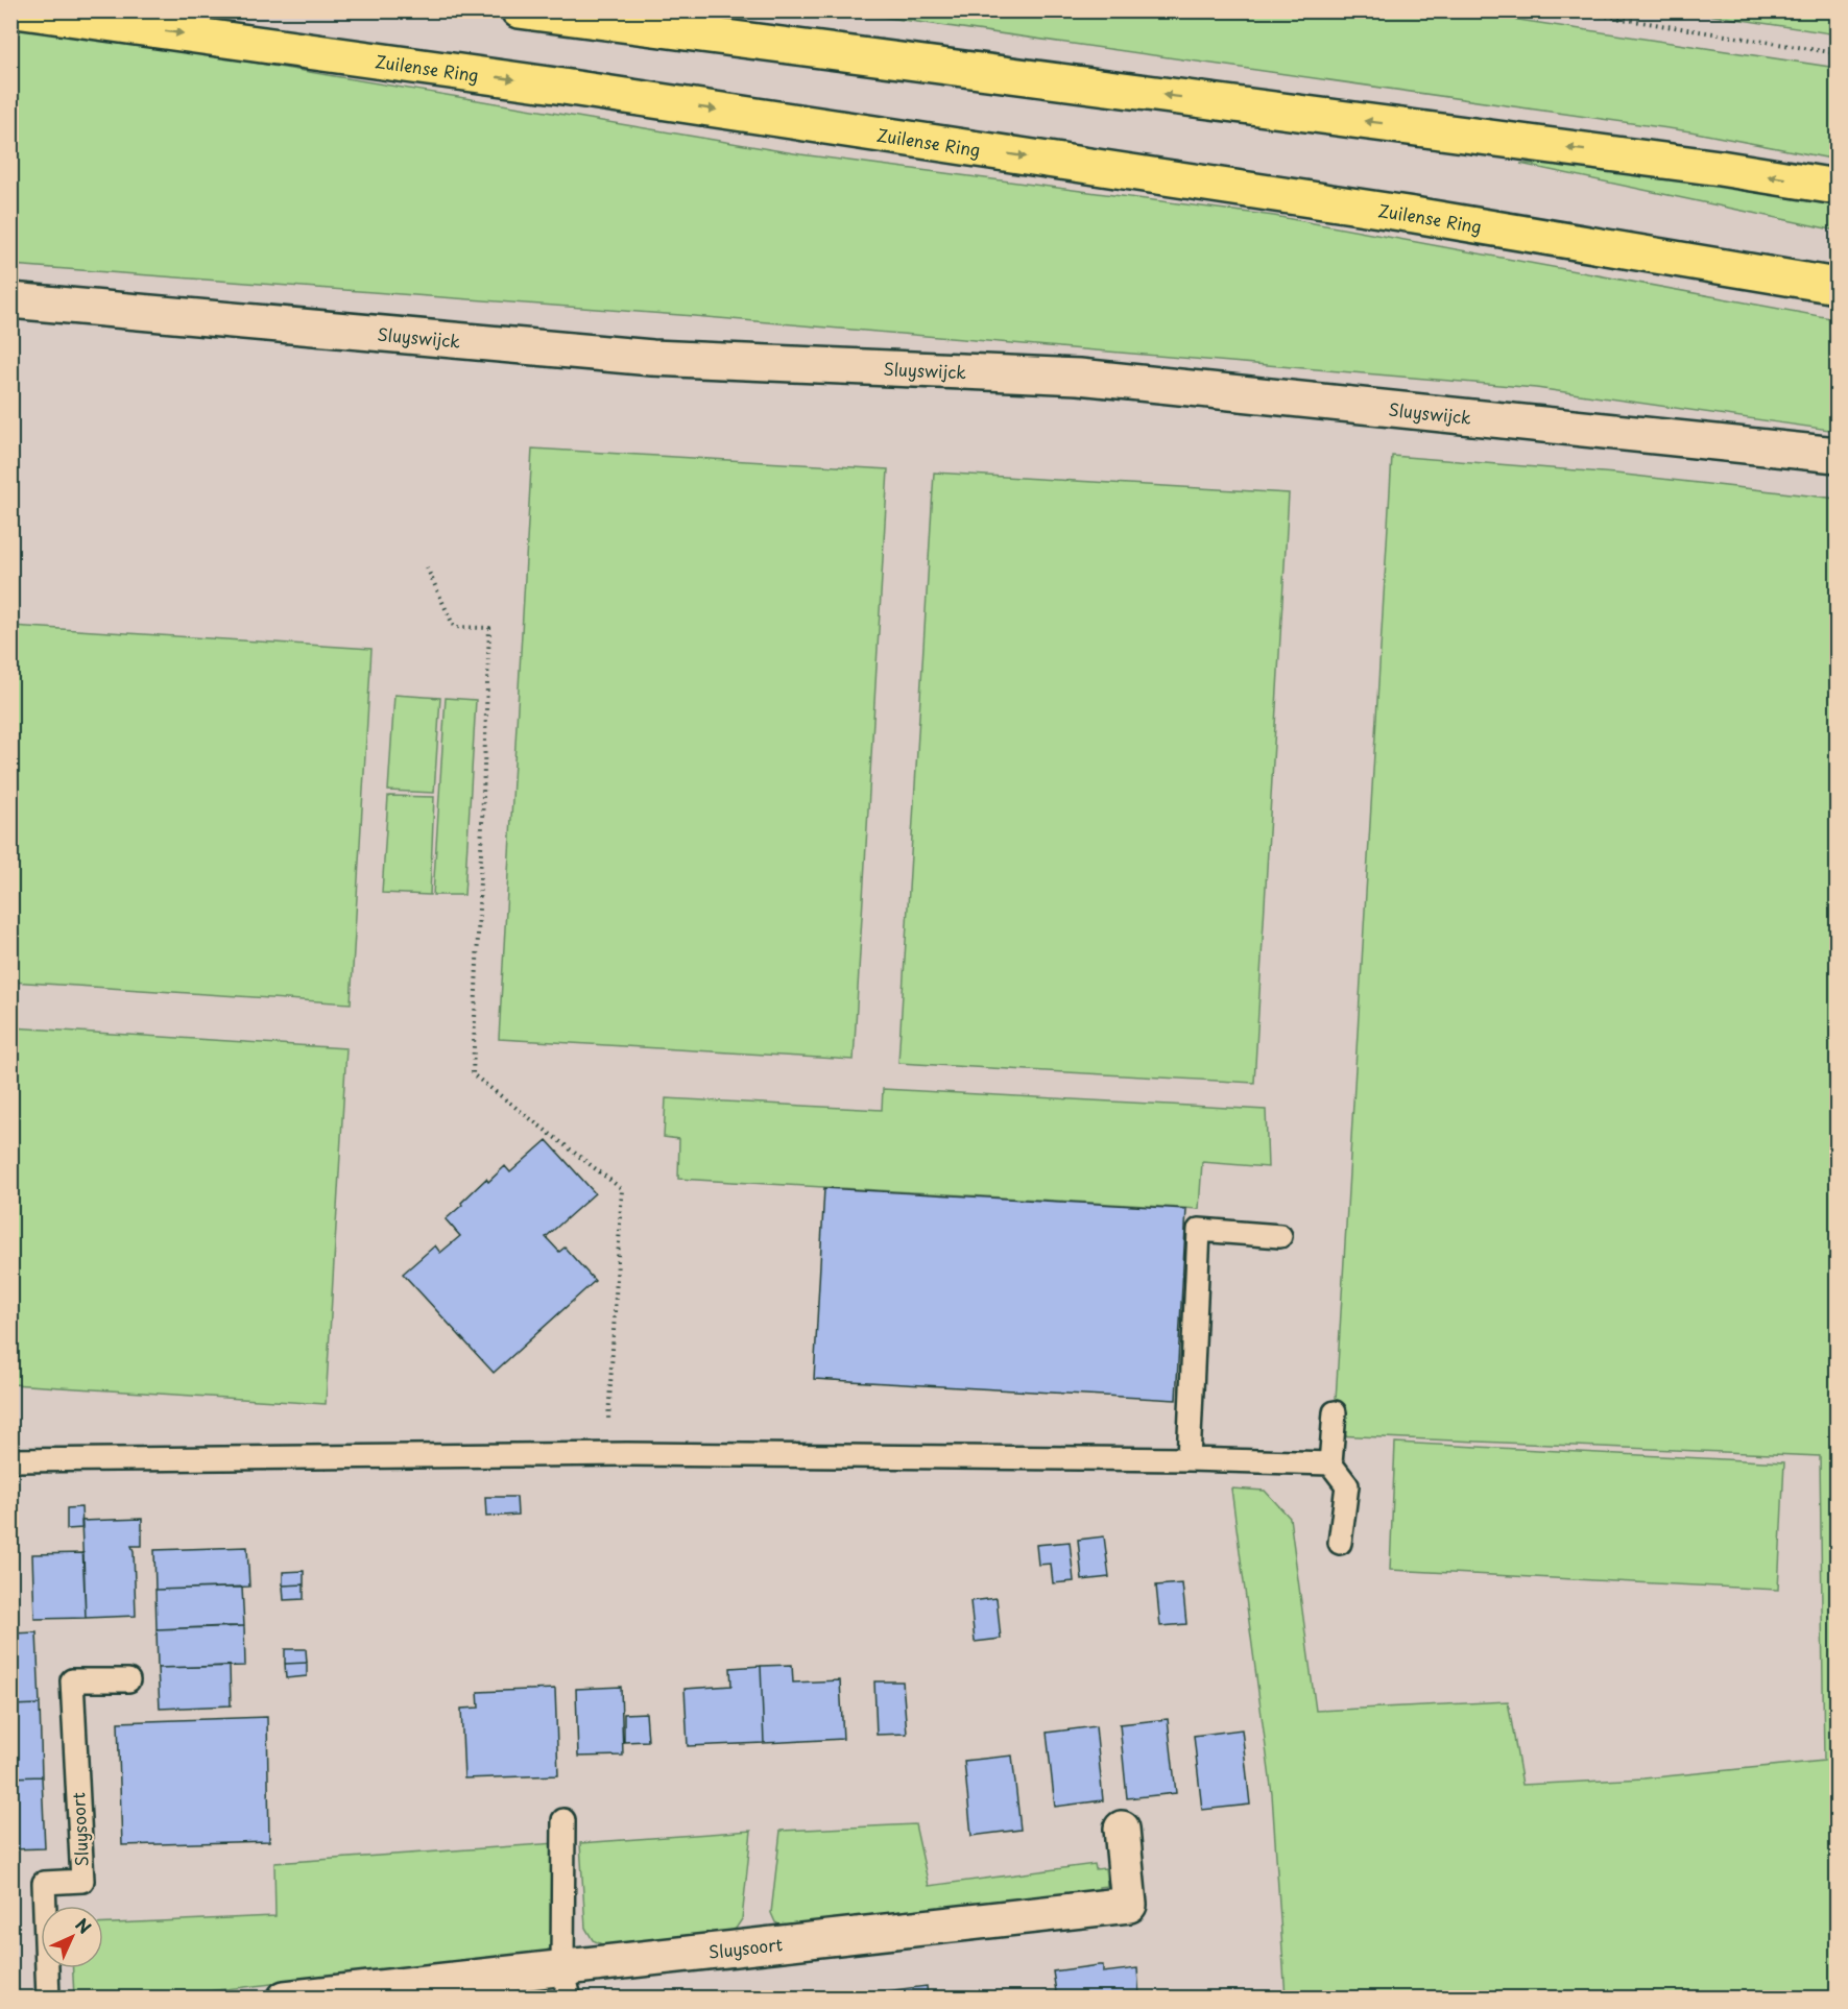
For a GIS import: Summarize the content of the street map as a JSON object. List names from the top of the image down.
{
  "streets": {
    "main road": ["Zuilense Ring"],
    "street": ["Sluyswijck", "Sluysoort"]
  },
  "north": "top right"
}
